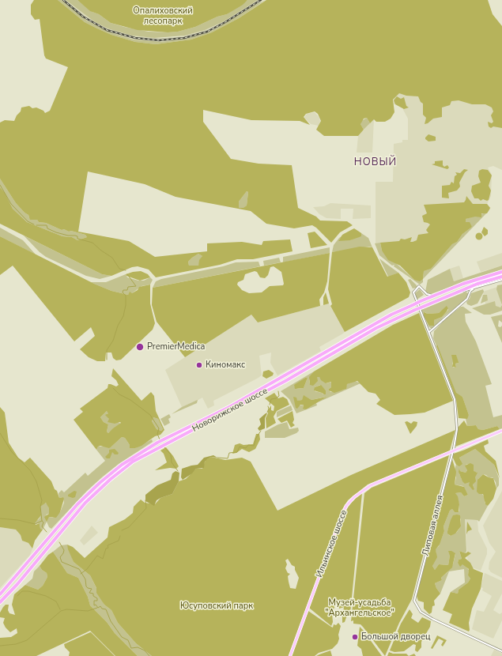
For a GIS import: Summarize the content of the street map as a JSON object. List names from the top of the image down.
{
  "streets": {
    "highway": ["Новорижское шоссе"],
    "main road": ["Ильинское шоссе"],
    "street": ["Липовая аллея"]
  },
  "crossings": [
    ["Липовая аллея", "Ильинское шоссе"]
  ],
  "districts": ["НОВЫЙ"],
  "parks": ["Опалиховский лесопарк", "Музей-усадьба \"Архангельское\"", "Юсуповский парк"],
  "places": ["PremierMedica", "Киномакс", "Большой дворец"]
}
